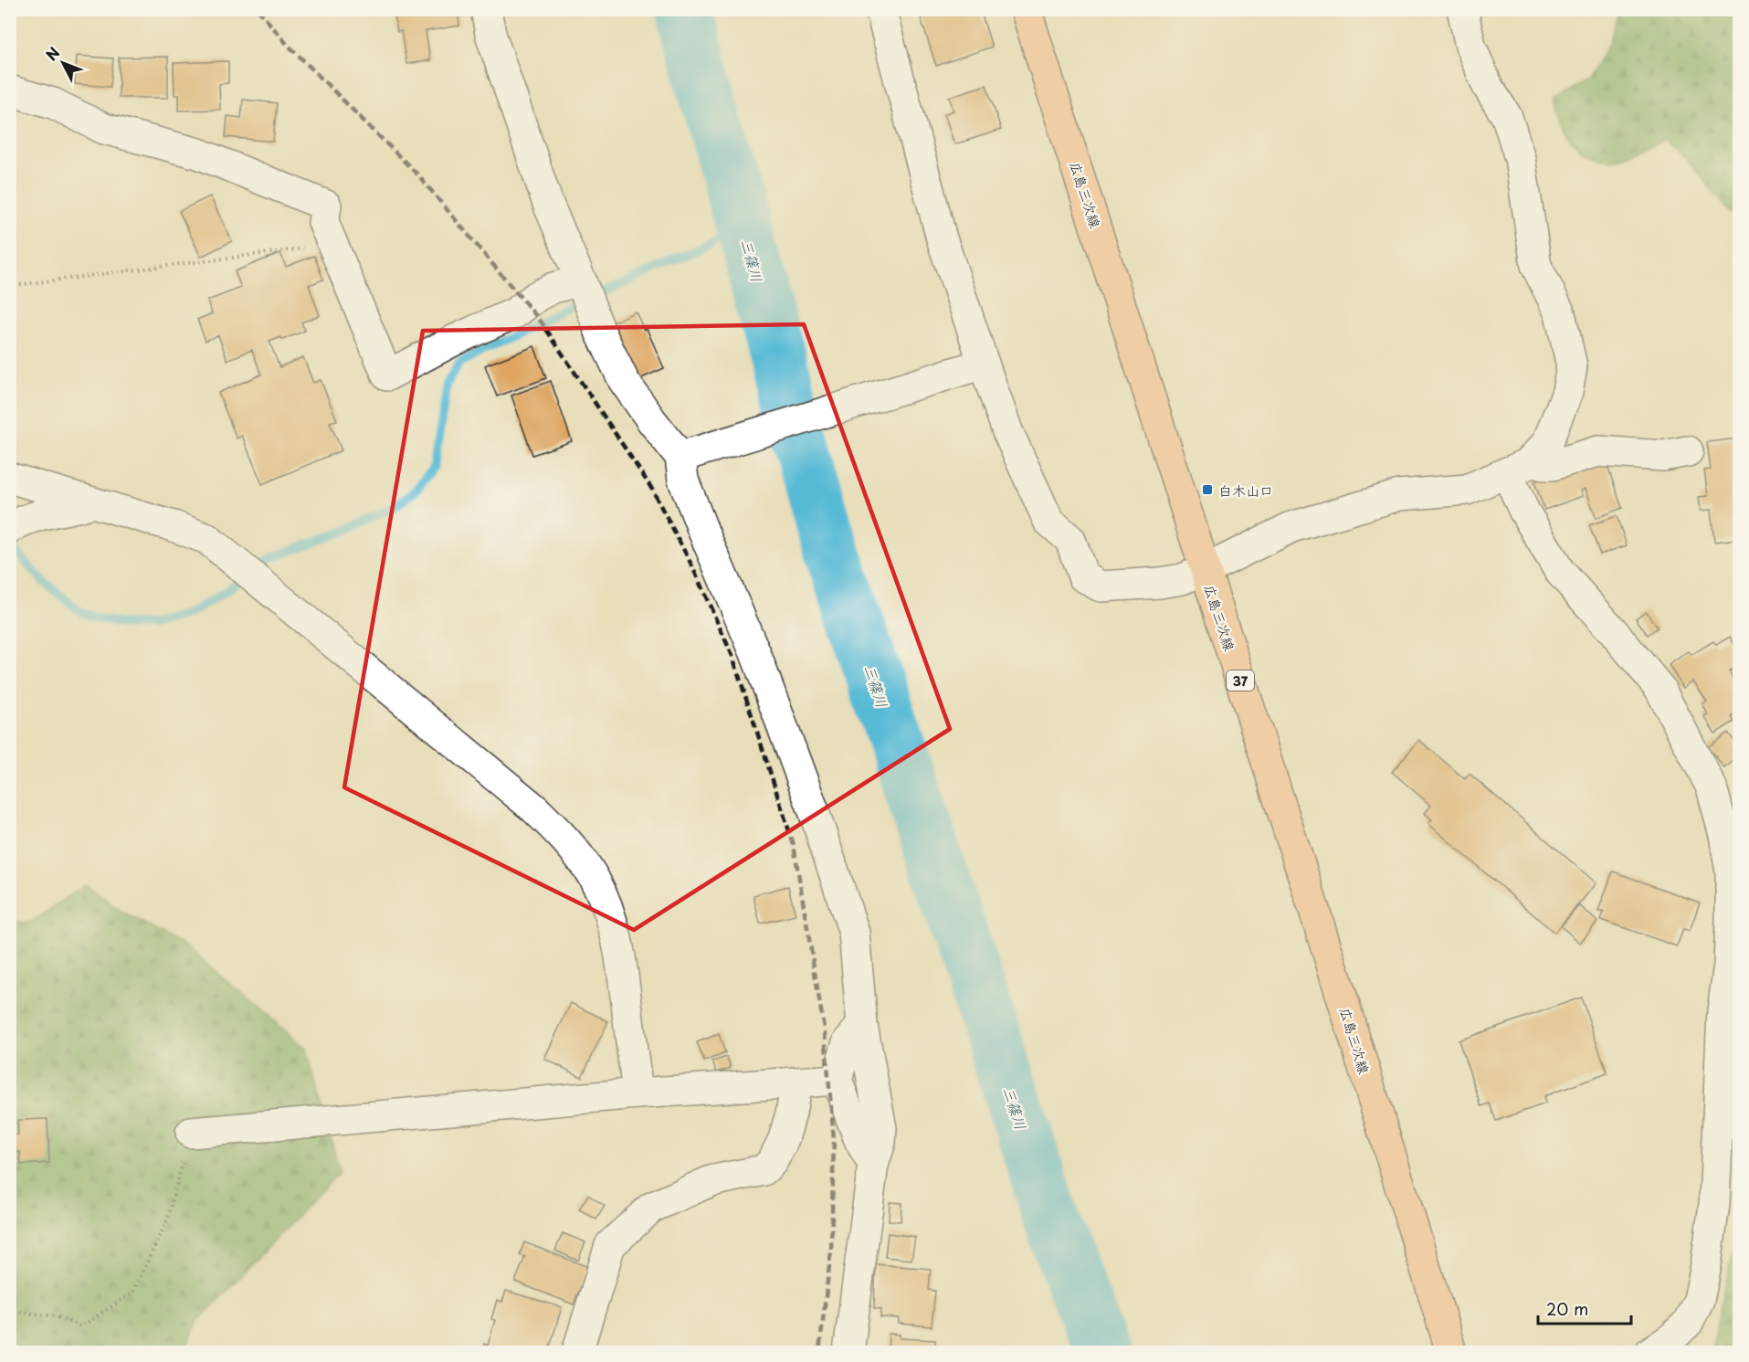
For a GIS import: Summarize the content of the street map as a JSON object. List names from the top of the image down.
{
  "streets": {
    "main road": ["広島三次線", "37"]
  },
  "water": ["三篠川"],
  "places": {
    "transit": ["白木山口"]
  },
  "scale_bar": "20 m",
  "north": "top left"
}
